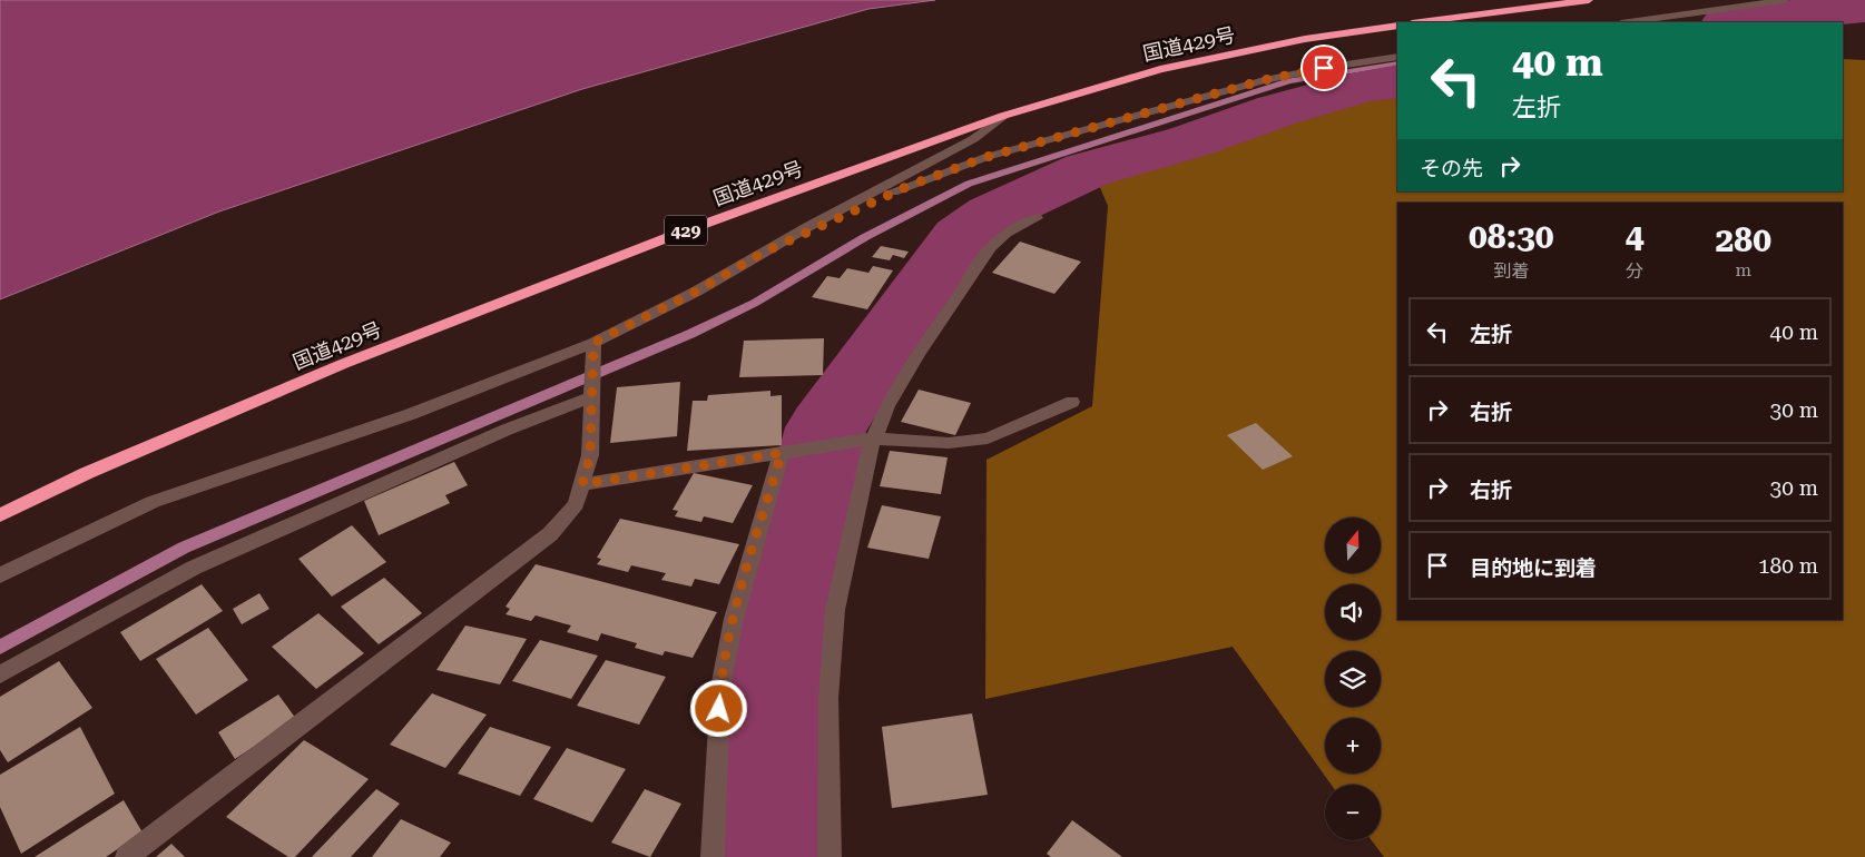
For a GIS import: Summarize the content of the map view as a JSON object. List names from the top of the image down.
{
  "streets": {
    "highway": ["国道429号", "429"]
  },
  "north": "top",
  "page": {
    "turn": ["40 m", "左折"],
    "then": "その先",
    "eta": [
      "08:30",
      "到着",
      "4",
      "分",
      "280",
      "m"
    ],
    "list": [
      {
        "name": "左折",
        "value": "40 m"
      },
      {
        "name": "右折",
        "value": "30 m"
      },
      {
        "name": "右折",
        "value": "30 m"
      },
      {
        "name": "目的地に到着",
        "value": "180 m"
      }
    ],
    "map_buttons": ["+", "−"]
  }
}
